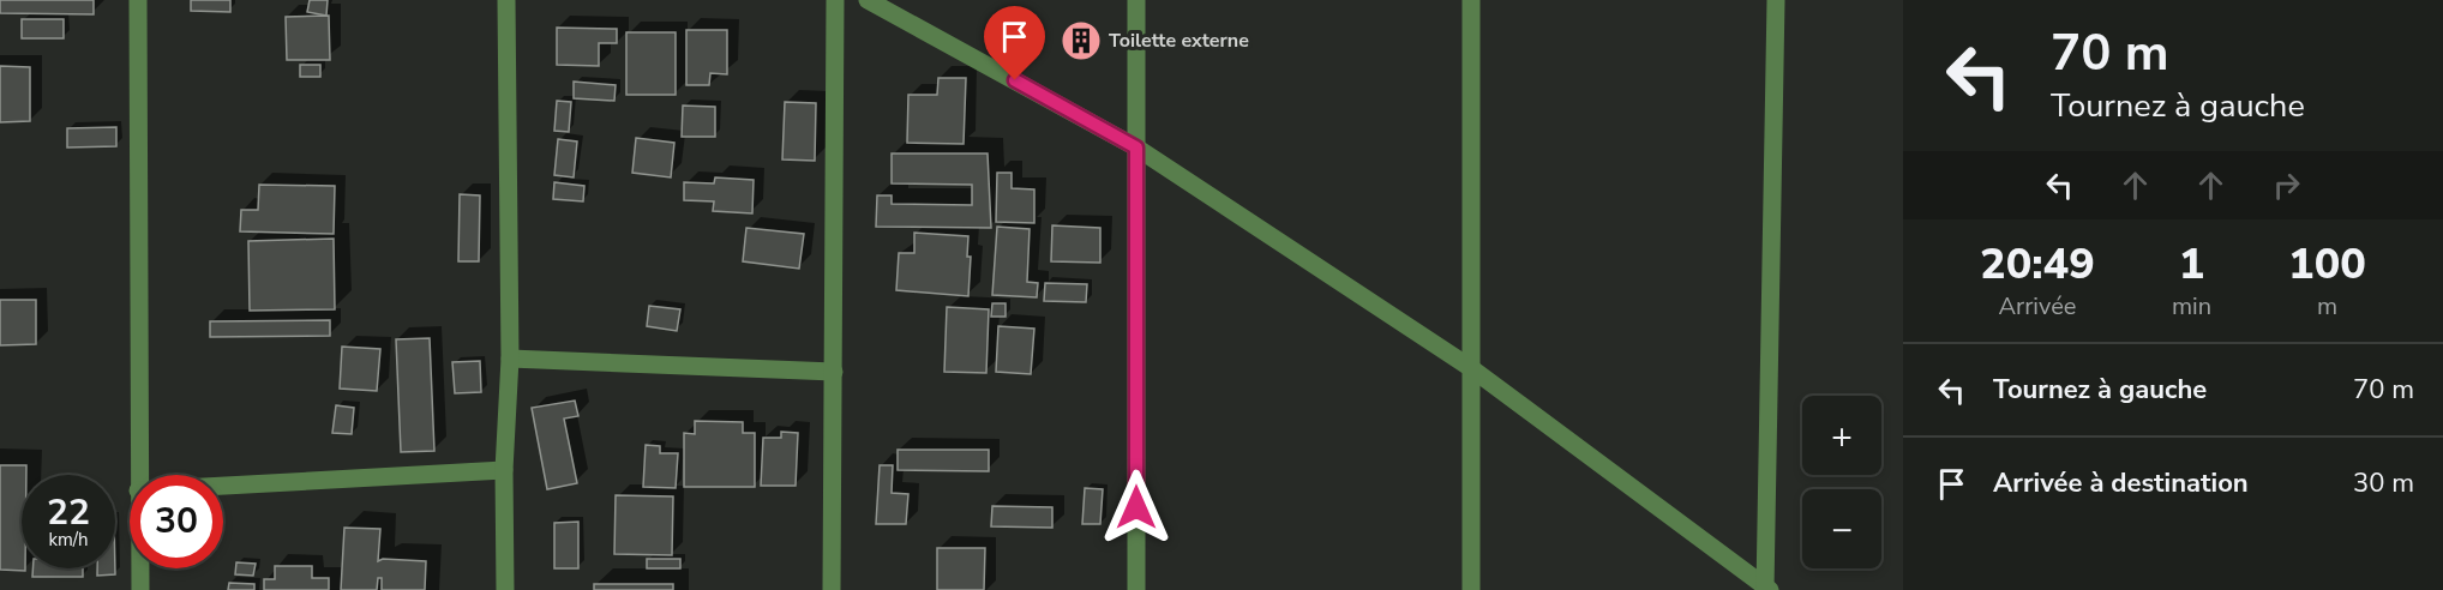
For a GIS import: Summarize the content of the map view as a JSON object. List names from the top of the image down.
{
  "places": {
    "building": ["Toilette externe"]
  },
  "page": {
    "turn": ["70 m", "Tournez à gauche"],
    "eta": [
      "20:49",
      "Arrivée",
      "1",
      "min",
      "100",
      "m"
    ],
    "list": [
      {
        "name": "Tournez à gauche",
        "value": "70 m"
      },
      {
        "name": "Arrivée à destination",
        "value": "30 m"
      }
    ],
    "map_buttons": ["+", "−"],
    "speed": "22 km/h",
    "limit": "30"
  }
}
